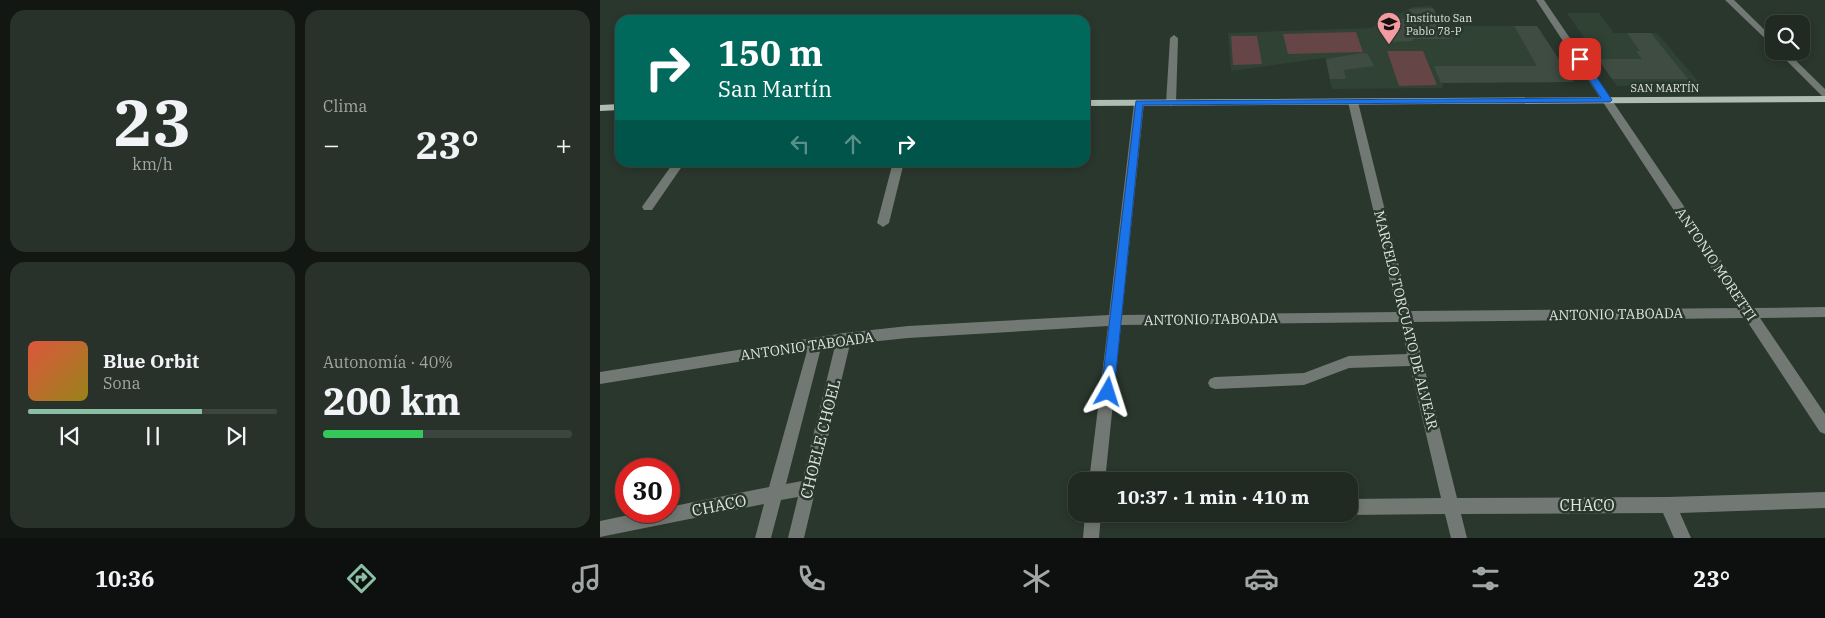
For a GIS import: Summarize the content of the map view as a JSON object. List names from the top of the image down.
{
  "streets": {
    "main road": ["SAN MARTÍN"],
    "street": [
      "ANTONIO MORETTI",
      "ANTONIO TABOADA",
      "MARCELO TORCUATO DE ALVEAR",
      "CHOELE CHOEL",
      "CHACO"
    ]
  },
  "crossings": [
    ["SAN MARTÍN", "ANTONIO MORETTI"],
    ["SAN MARTÍN", "MARCELO TORCUATO DE ALVEAR"],
    ["ANTONIO MORETTI", "ANTONIO TABOADA"],
    ["ANTONIO TABOADA", "MARCELO TORCUATO DE ALVEAR"],
    ["ANTONIO TABOADA", "CHOELE CHOEL"],
    ["MARCELO TORCUATO DE ALVEAR", "CHACO"],
    ["CHOELE CHOEL", "CHACO"]
  ],
  "places": {
    "school or university": ["Instituto San Pablo 78-P"]
  },
  "page": {
    "tile": [
      ["23", "km/h"],
      "Clima",
      ["Autonomía · 40%", "200 km"]
    ],
    "turn": ["150 m", "San Martín"],
    "heat": ["−", "23°", "+"],
    "song": ["Blue Orbit", "Sona"],
    "limit": "30",
    "trip": "10:37 · 1 min · 410 m",
    "tabs": ["10:36", "23°"]
  }
}
